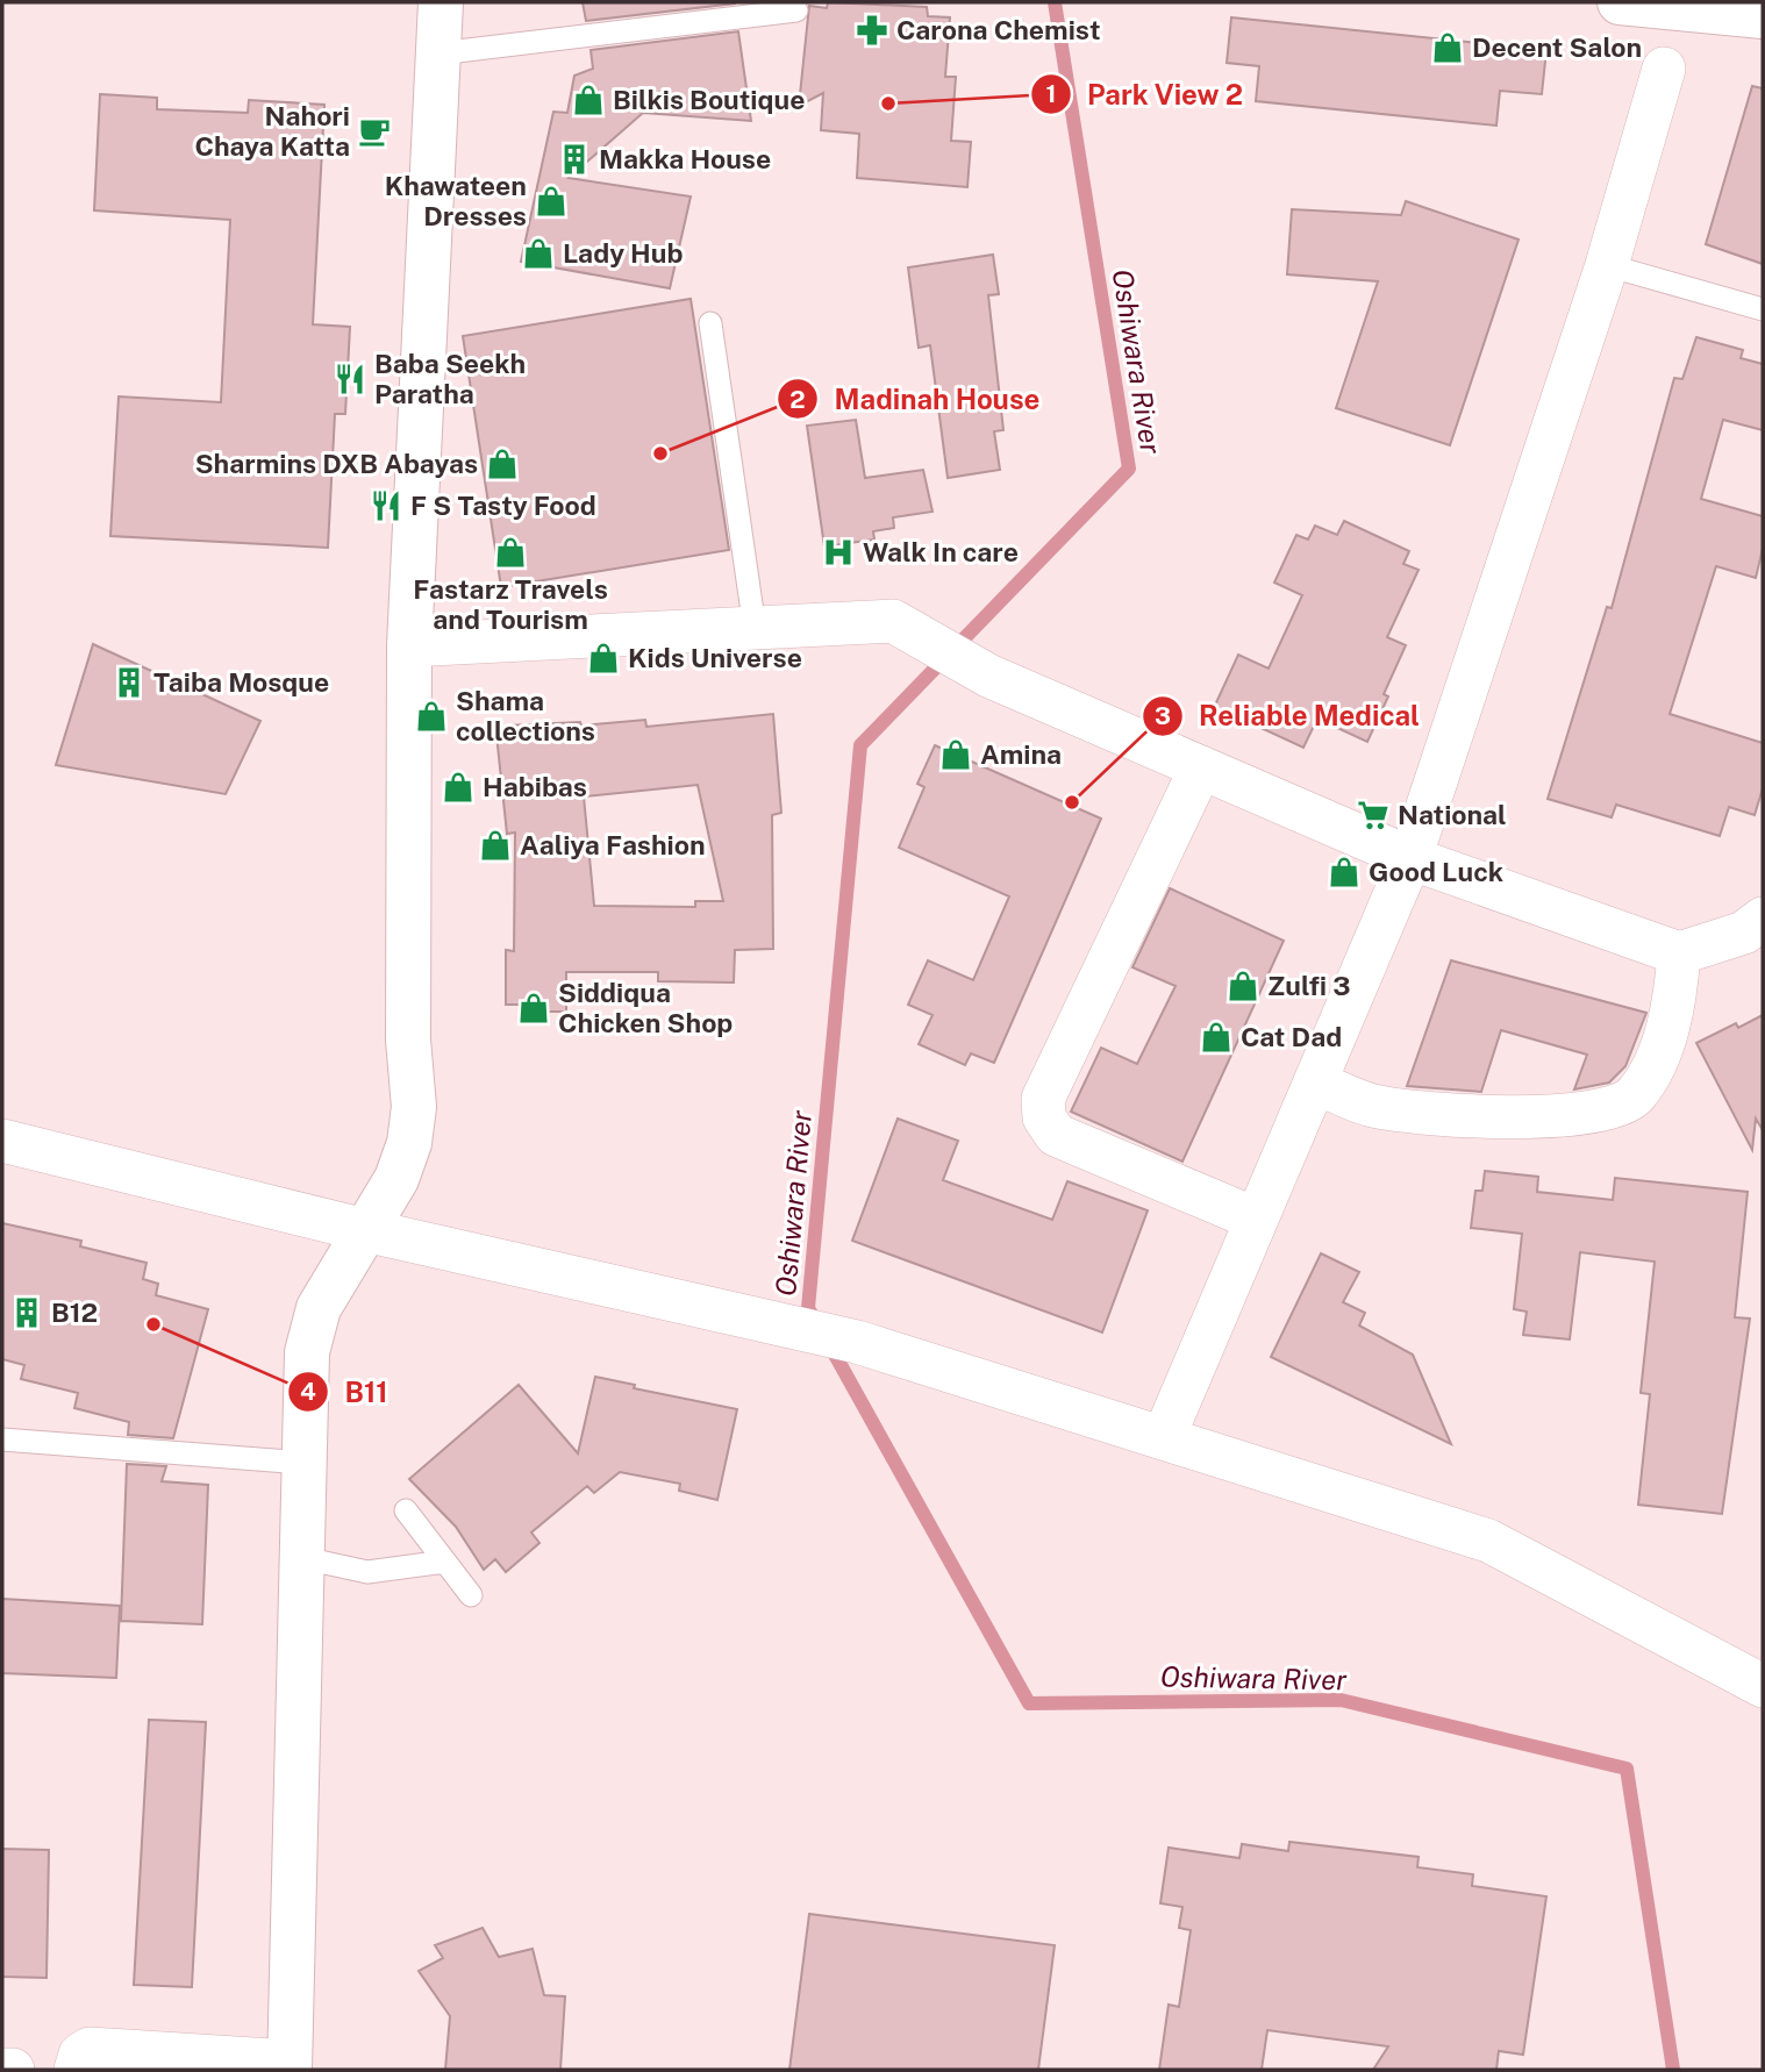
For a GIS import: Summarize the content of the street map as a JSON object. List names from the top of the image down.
{
  "water": ["Oshiwara River"],
  "places": {
    "pharmacy": ["Carona Chemist"],
    "shop": [
      "Decent Salon",
      "Bilkis Boutique",
      "Khawateen Dresses",
      "Lady Hub",
      "Sharmins DXB Abayas",
      "Fastarz Travels and Tourism",
      "Kids Universe",
      "Shama collections",
      "Amina",
      "Habibas",
      "Aaliya Fashion",
      "Good Luck",
      "Zulfi 3",
      "Siddiqua Chicken Shop",
      "Cat Dad"
    ],
    "other": [
      "Park View 2",
      "Madinah House",
      "Reliable Medical",
      "B11"
    ],
    "cafe": ["Nahori Chaya Katta"],
    "building": ["Makka House", "Taiba Mosque", "B12"],
    "restaurant": ["Baba Seekh Paratha", "F S Tasty Food"],
    "hospital": ["Walk In care"],
    "supermarket": ["National"]
  }
}
